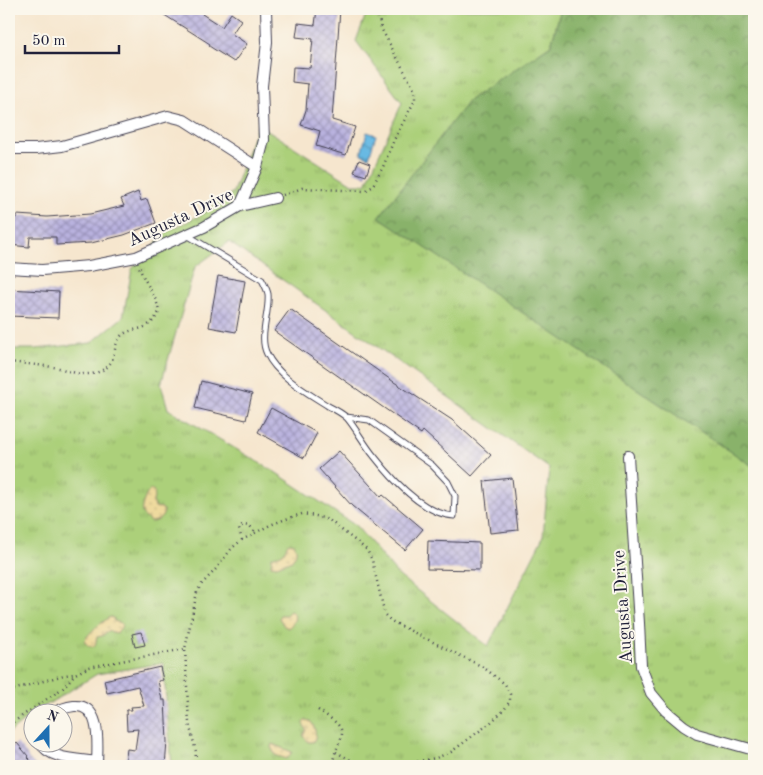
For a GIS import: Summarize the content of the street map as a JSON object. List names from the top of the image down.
{
  "streets": {
    "street": ["Augusta Drive"]
  },
  "scale_bar": "50 m",
  "north": "top"
}
